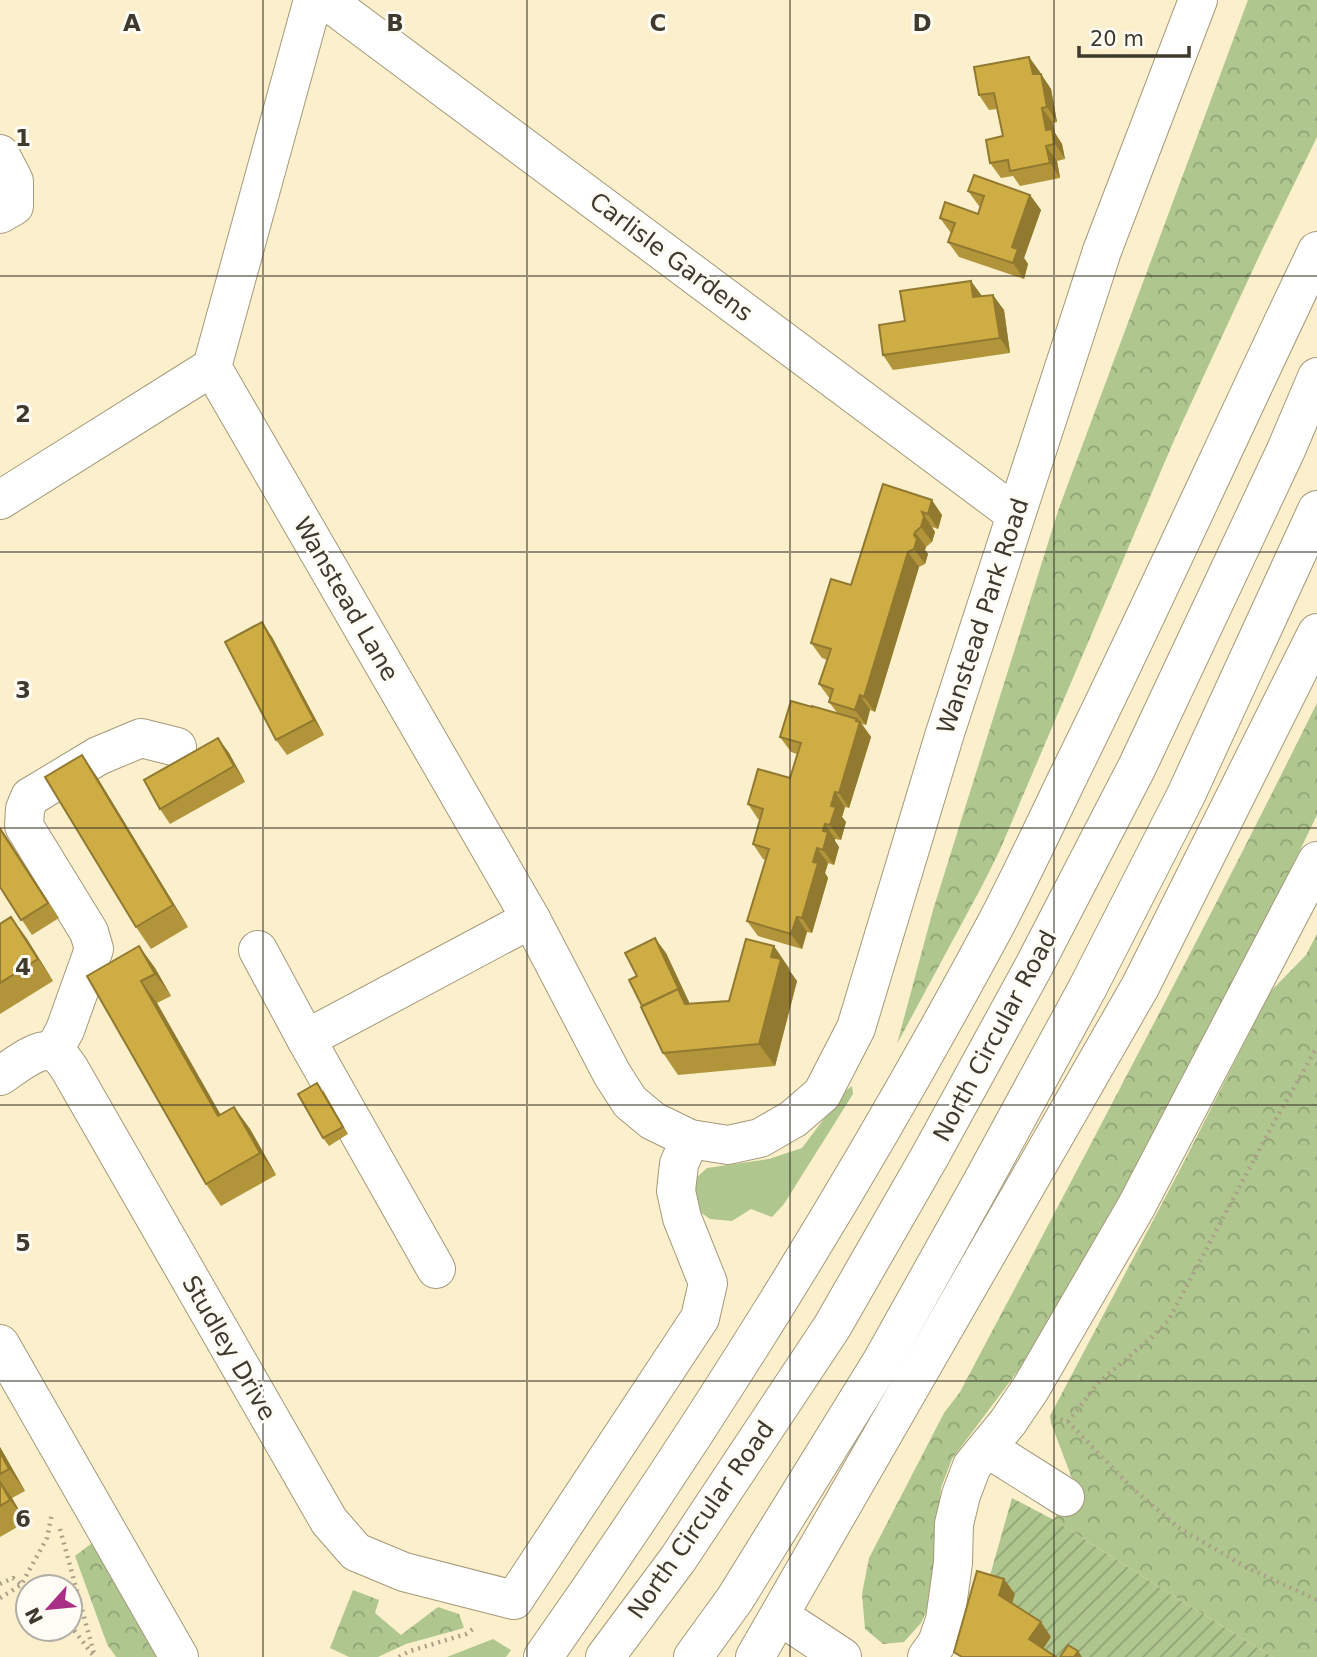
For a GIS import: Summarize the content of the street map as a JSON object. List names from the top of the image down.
{
  "streets": {
    "main road": [
      "Carlisle Gardens",
      "Wanstead Lane",
      "Wanstead Park Road",
      "North Circular Road",
      "Studley Drive"
    ]
  },
  "crossings": [
    ["Carlisle Gardens", "Wanstead Park Road"],
    ["Wanstead Lane", "Wanstead Park Road"],
    ["Wanstead Lane", "Studley Drive"],
    ["Wanstead Park Road", "Studley Drive"]
  ],
  "scale_bar": "20 m",
  "north": "bottom left",
  "grid": {
    "columns": [
      "A",
      "B",
      "C",
      "D"
    ],
    "rows": [
      "1",
      "2",
      "3",
      "4",
      "5",
      "6"
    ]
  }
}
